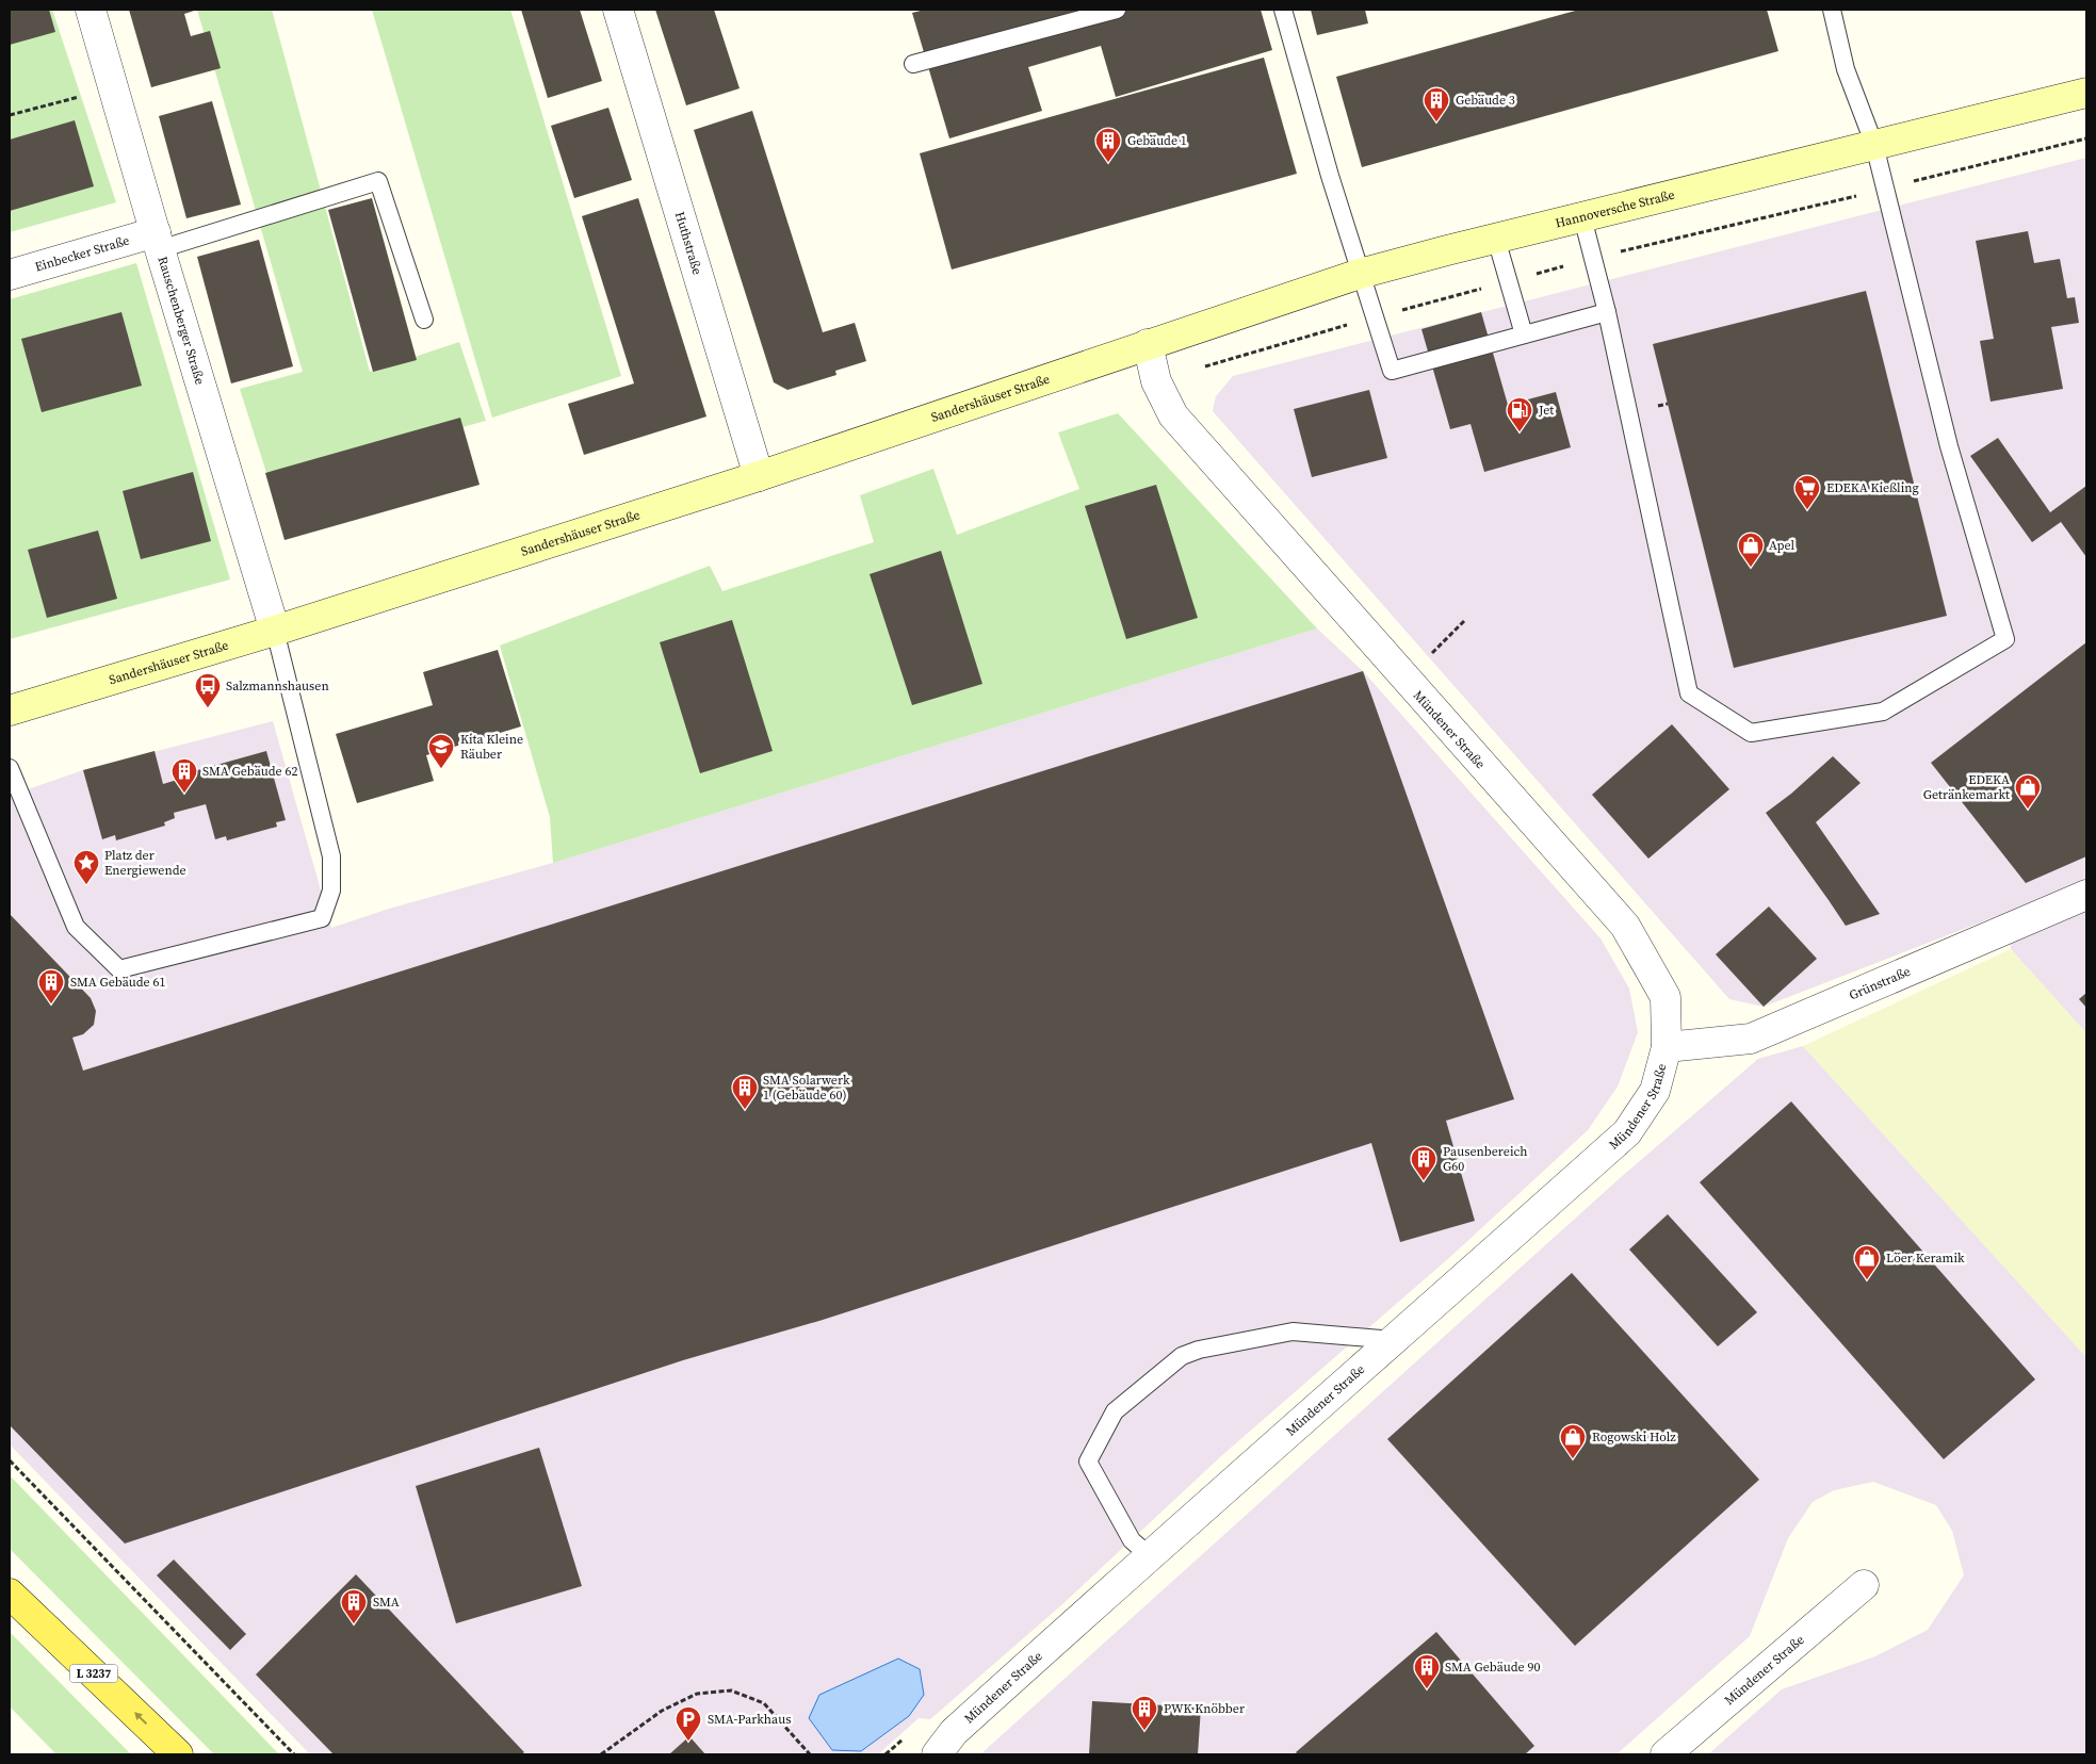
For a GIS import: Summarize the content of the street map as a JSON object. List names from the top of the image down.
{
  "streets": {
    "main road": ["Hannoversche Straße", "Sandershäuser Straße", "L 3237"],
    "street": [
      "Huthstraße",
      "Einbecker Straße",
      "Rauschenberger Straße",
      "Mündener Straße",
      "Grünstraße"
    ]
  },
  "crossings": [
    ["Hannoversche Straße", "Sandershäuser Straße"],
    ["Hannoversche Straße", "Mündener Straße"],
    ["Huthstraße", "Sandershäuser Straße"],
    ["Einbecker Straße", "Rauschenberger Straße"],
    ["Rauschenberger Straße", "Sandershäuser Straße"],
    ["Sandershäuser Straße", "Mündener Straße"],
    ["Mündener Straße", "Grünstraße"]
  ],
  "places": {
    "building": [
      "Gebäude 3",
      "Gebäude 1",
      "SMA Gebäude 62",
      "SMA Gebäude 61",
      "SMA Solarwerk 1 (Gebäude 60)",
      "Pausenbereich G60",
      "SMA",
      "SMA Gebäude 90",
      "PWK Knöbber"
    ],
    "fuel station": ["Jet"],
    "supermarket": ["EDEKA Kießling"],
    "shop": [
      "Apel",
      "EDEKA Getränkemarkt",
      "Löer Keramik",
      "Rogowski Holz"
    ],
    "bus stop": ["Salzmannshausen"],
    "school or university": ["Kita Kleine Räuber"],
    "place": ["Platz der Energiewende"],
    "parking": ["SMA-Parkhaus"]
  }
}
